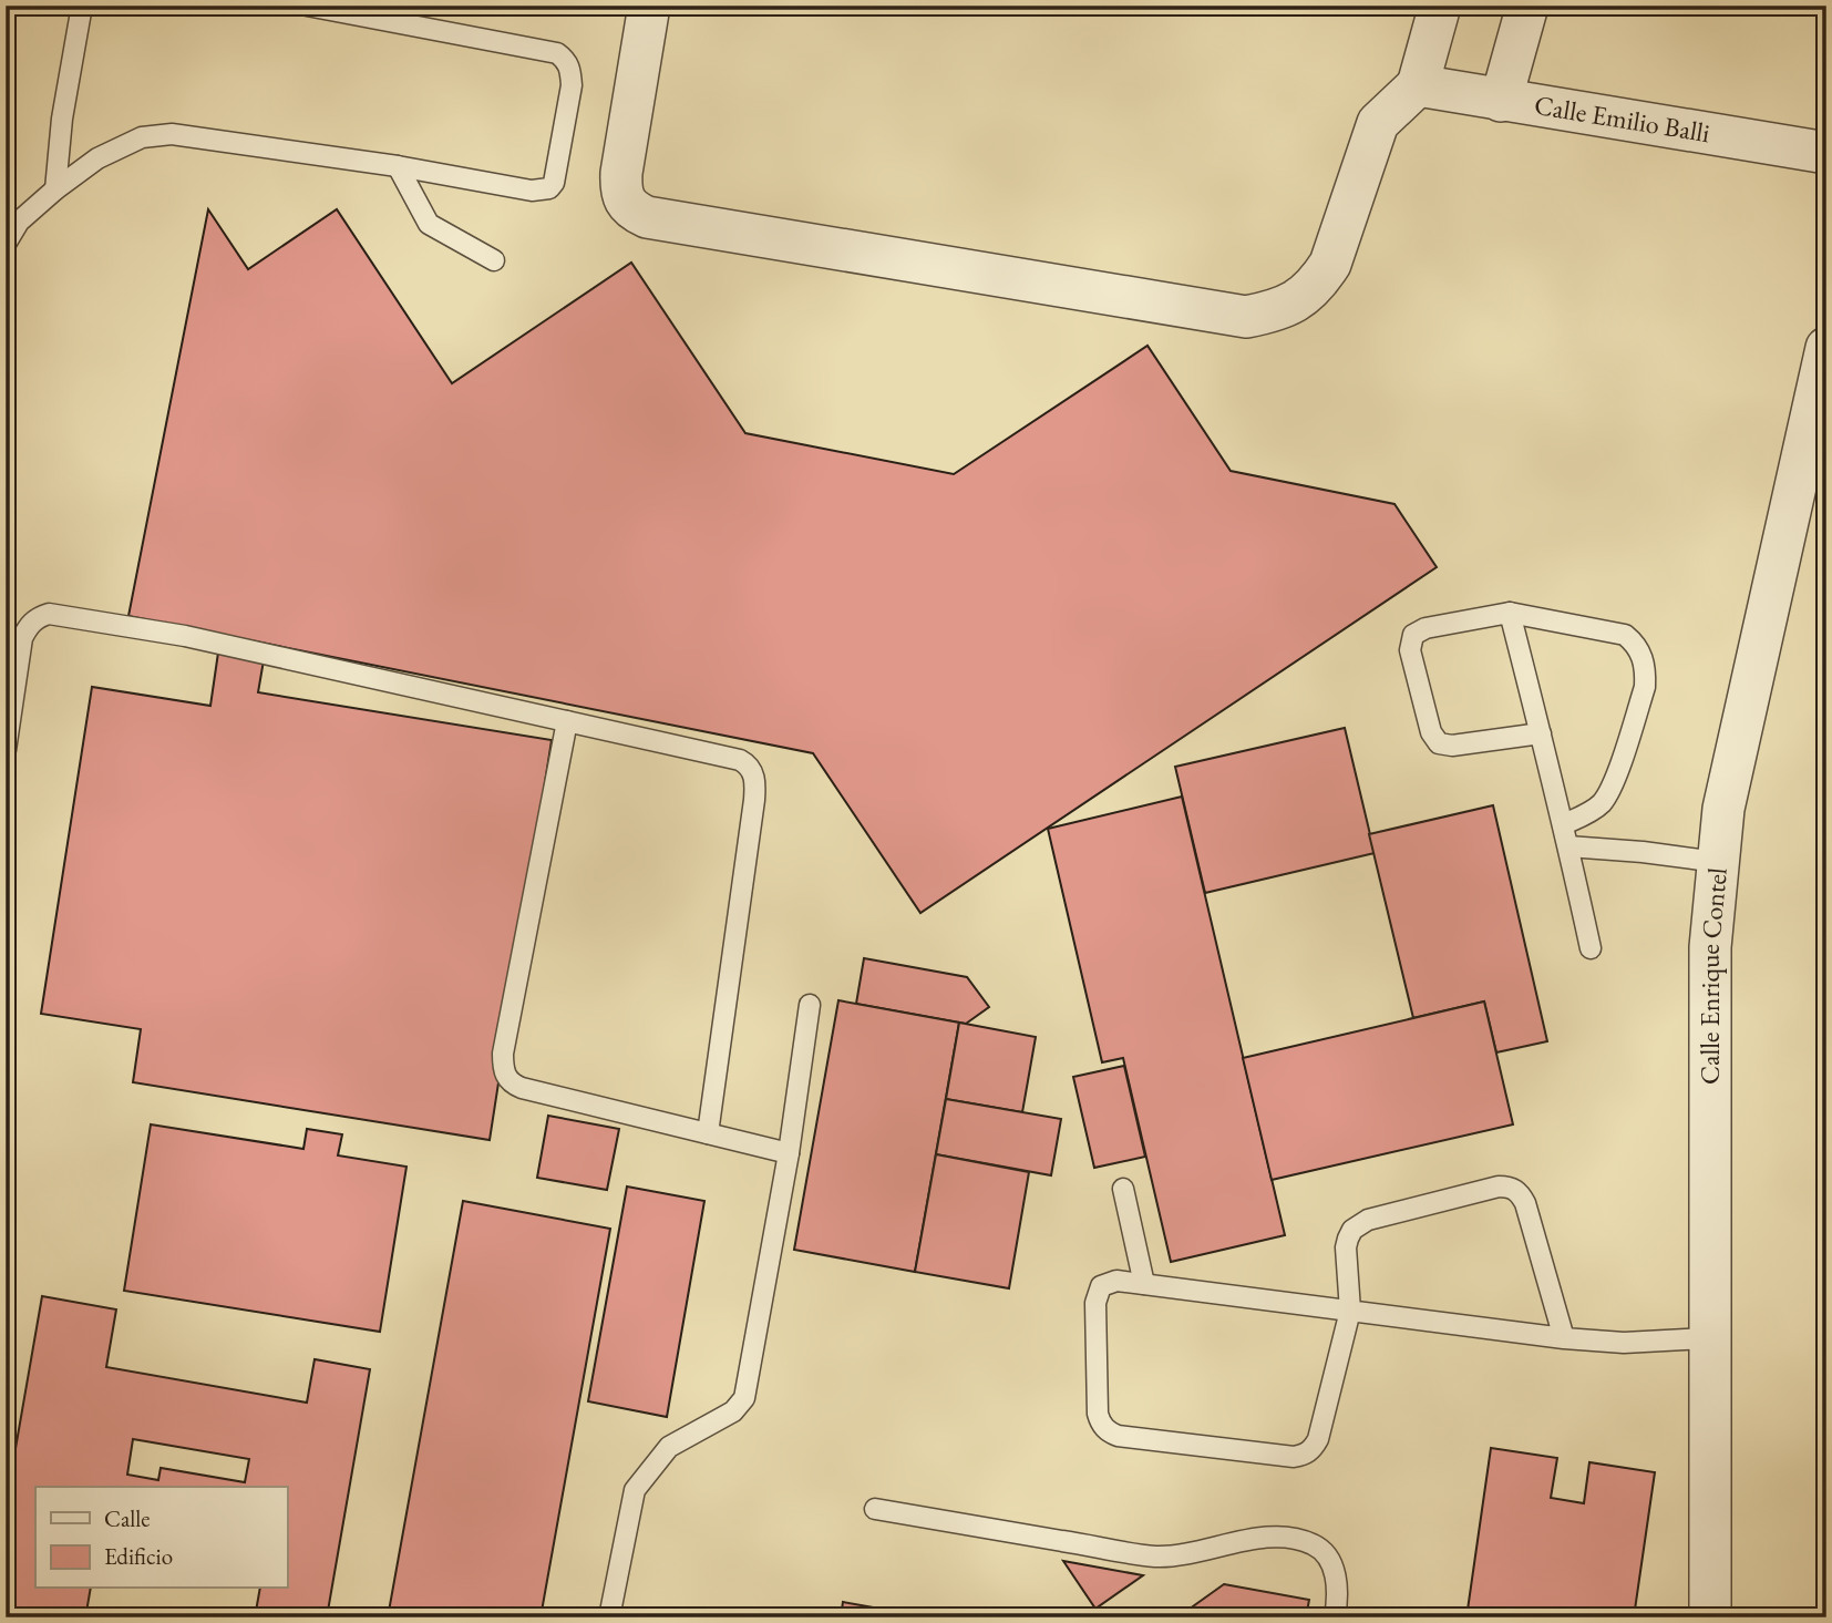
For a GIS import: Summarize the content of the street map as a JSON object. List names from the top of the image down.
{
  "streets": {
    "street": ["Calle Emilio Balli", "Calle Enrique Contel"]
  },
  "legend": ["Calle", "Edificio"]
}
